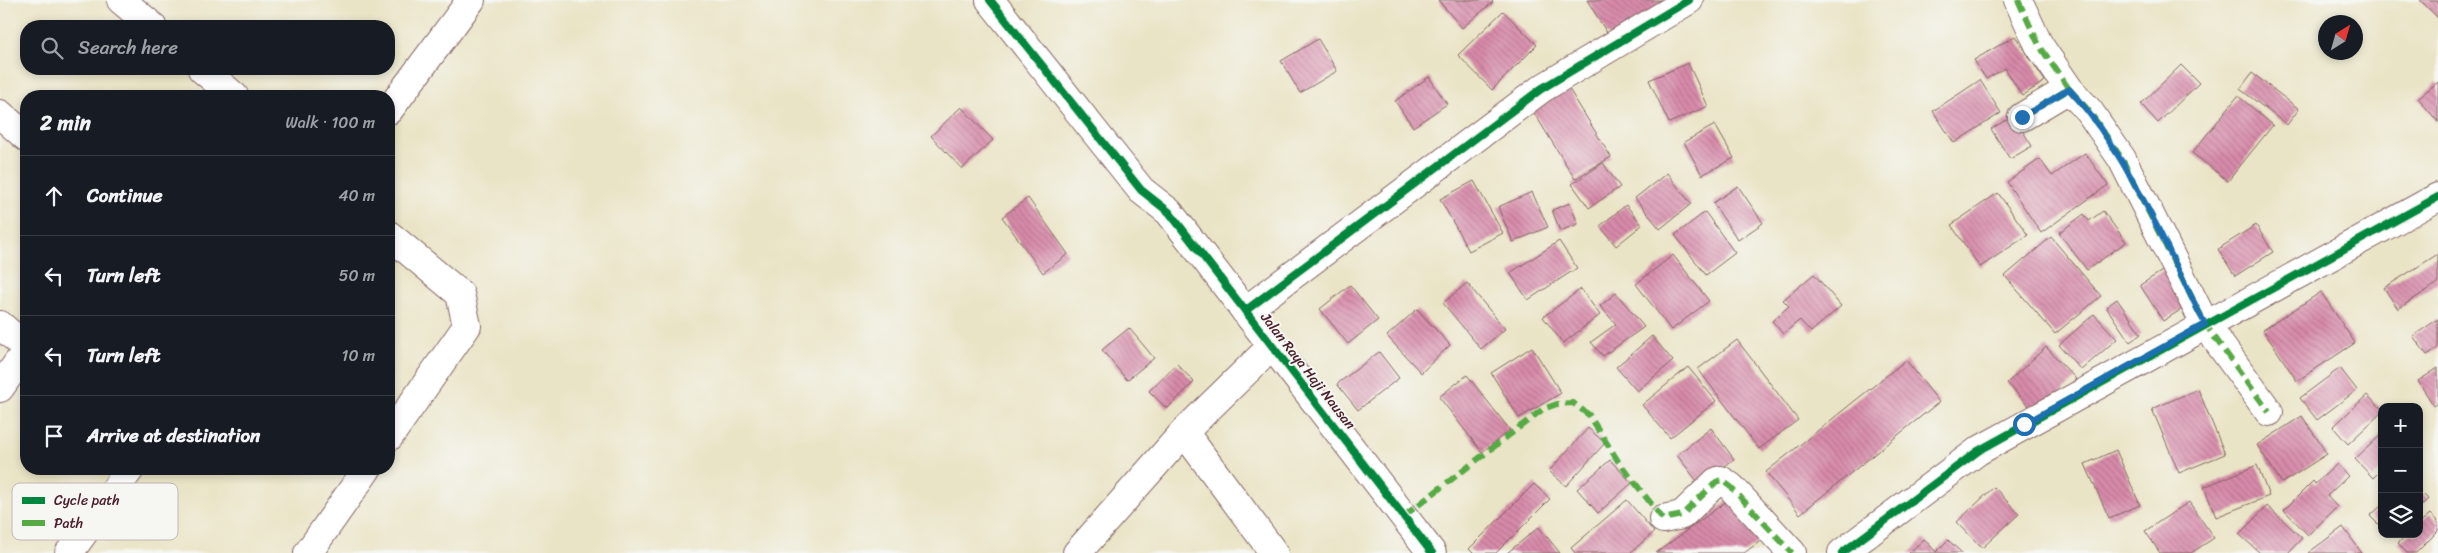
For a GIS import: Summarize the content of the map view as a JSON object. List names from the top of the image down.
{
  "streets": {
    "street": ["Jalan Raya Haji Nausan"]
  },
  "legend": ["Cycle path", "Path"],
  "north": "top right",
  "page": {
    "search": "Search here",
    "heading": ["2 min", "Walk · 100 m"],
    "list": [
      ["Continue", "40 m"],
      ["Turn left", "50 m"],
      ["Turn left", "10 m"],
      "Arrive at destination"
    ],
    "map_buttons": ["+", "−"]
  }
}
